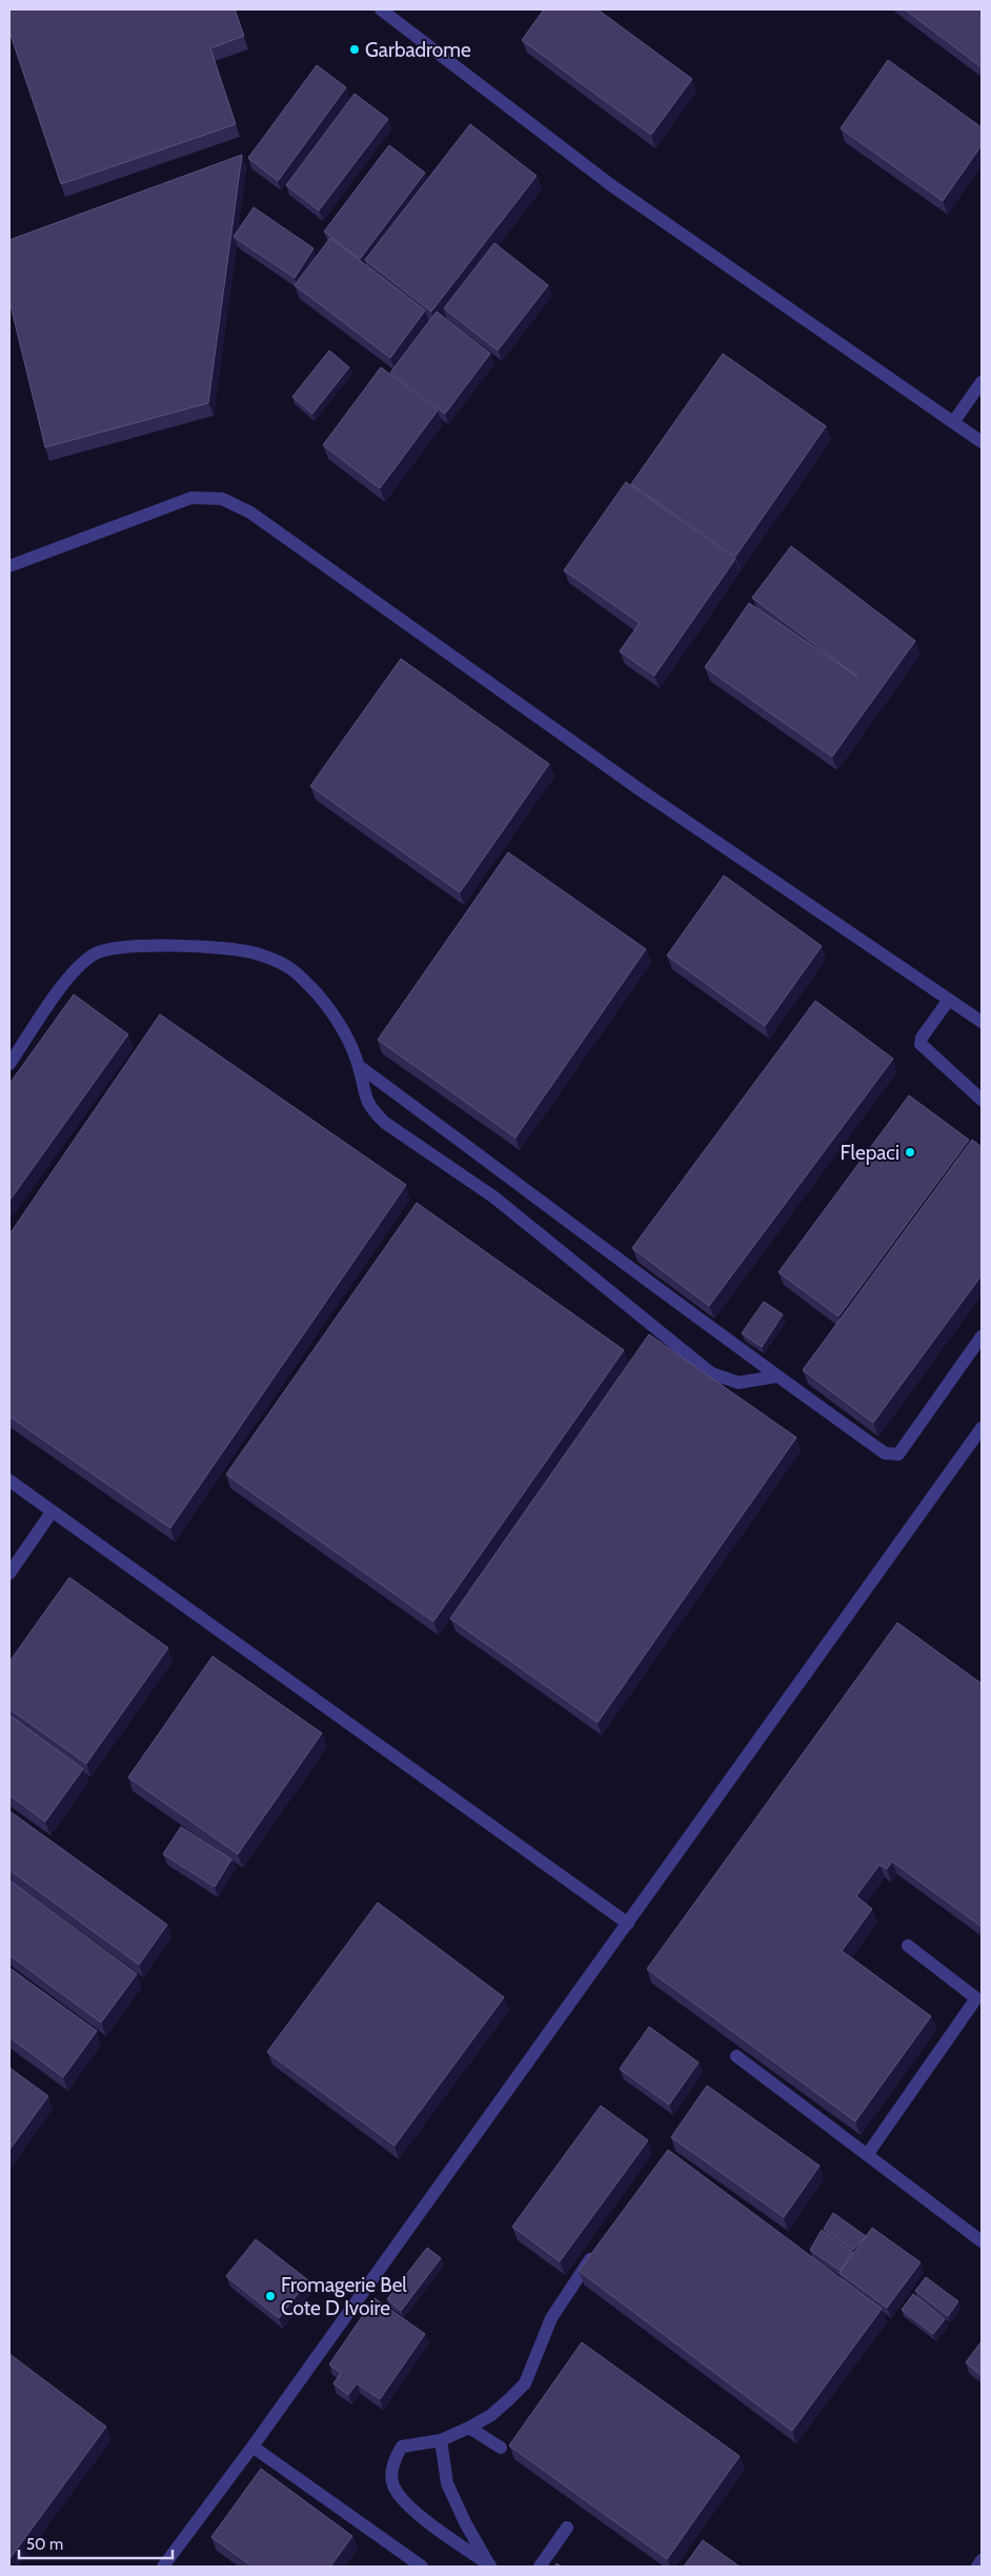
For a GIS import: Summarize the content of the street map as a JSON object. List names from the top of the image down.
{
  "places": ["Garbadrome", "Flepaci", "Fromagerie Bel Cote D Ivoire"],
  "scale_bar": "50 m"
}
